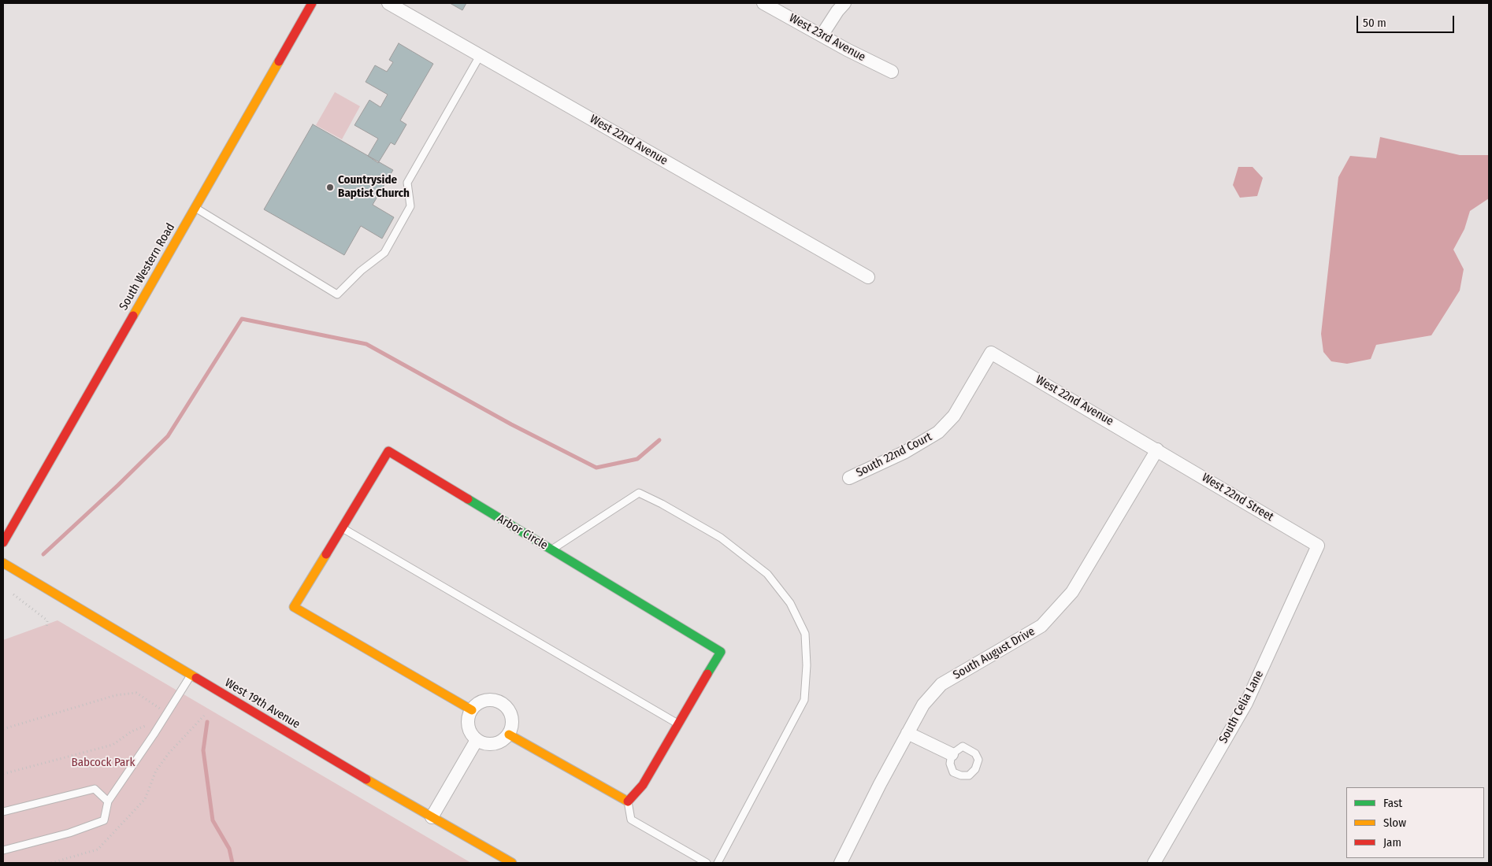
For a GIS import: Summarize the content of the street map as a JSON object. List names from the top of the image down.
{
  "streets": {
    "street": [
      "West 23rd Avenue",
      "West 22nd Avenue",
      "South Western Road",
      "South 22nd Court",
      "West 22nd Street",
      "Arbor Circle",
      "South August Drive",
      "West 19th Avenue",
      "South Celia Lane"
    ]
  },
  "crossings": [
    ["West 22nd Avenue", "South 22nd Court"],
    ["West 22nd Avenue", "West 22nd Street"],
    ["West 22nd Avenue", "South August Drive"],
    ["West 22nd Street", "South August Drive"],
    ["West 22nd Street", "South Celia Lane"]
  ],
  "parks": ["Babcock Park"],
  "places": ["Countryside Baptist Church"],
  "legend": ["Fast", "Slow", "Jam"],
  "scale_bar": "50 m"
}
